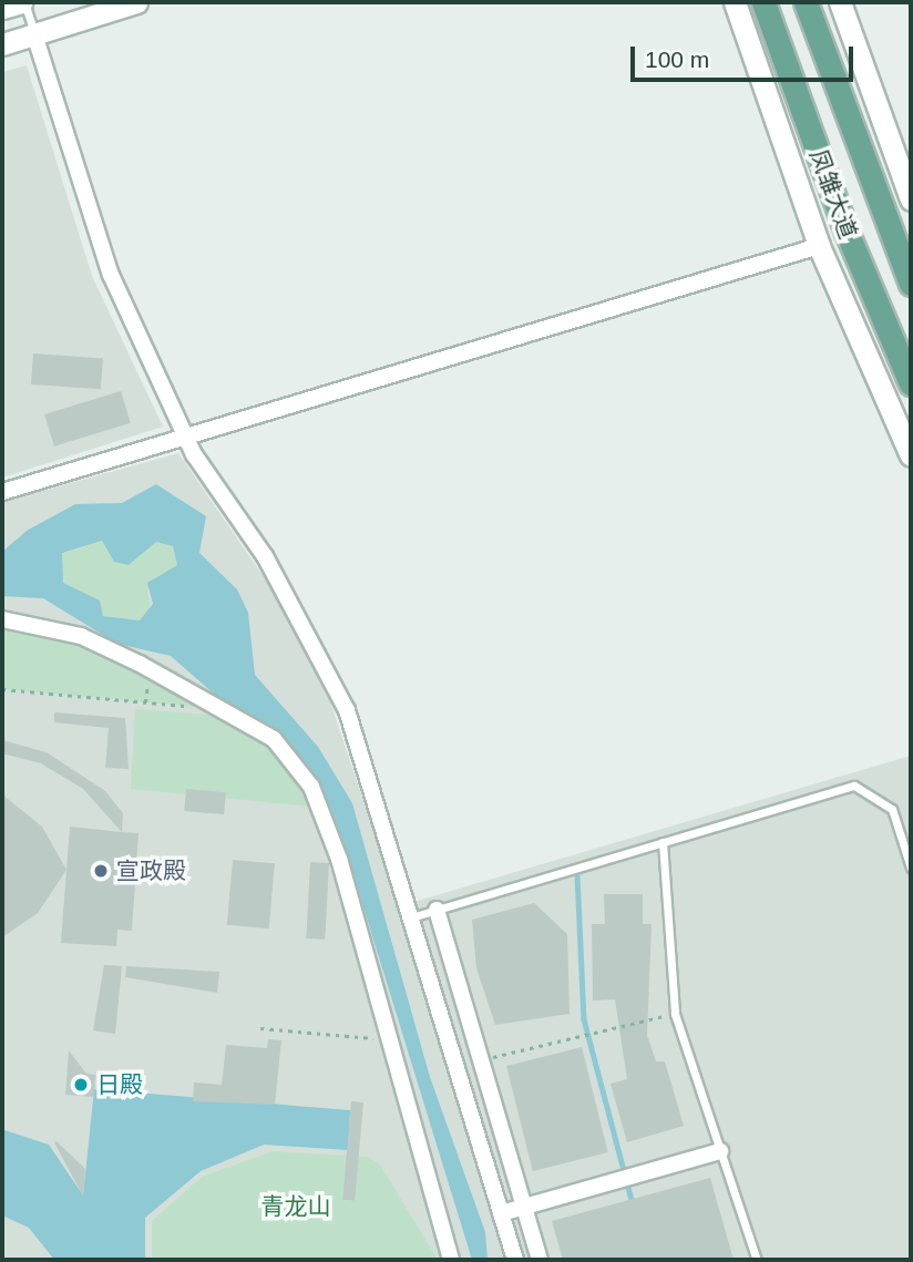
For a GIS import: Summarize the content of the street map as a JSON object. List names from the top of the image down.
{
  "streets": {
    "main road": ["凤雏大道"]
  },
  "parks": ["青龙山"],
  "places": ["宣政殿", "日殿"],
  "scale_bar": "100 m"
}
